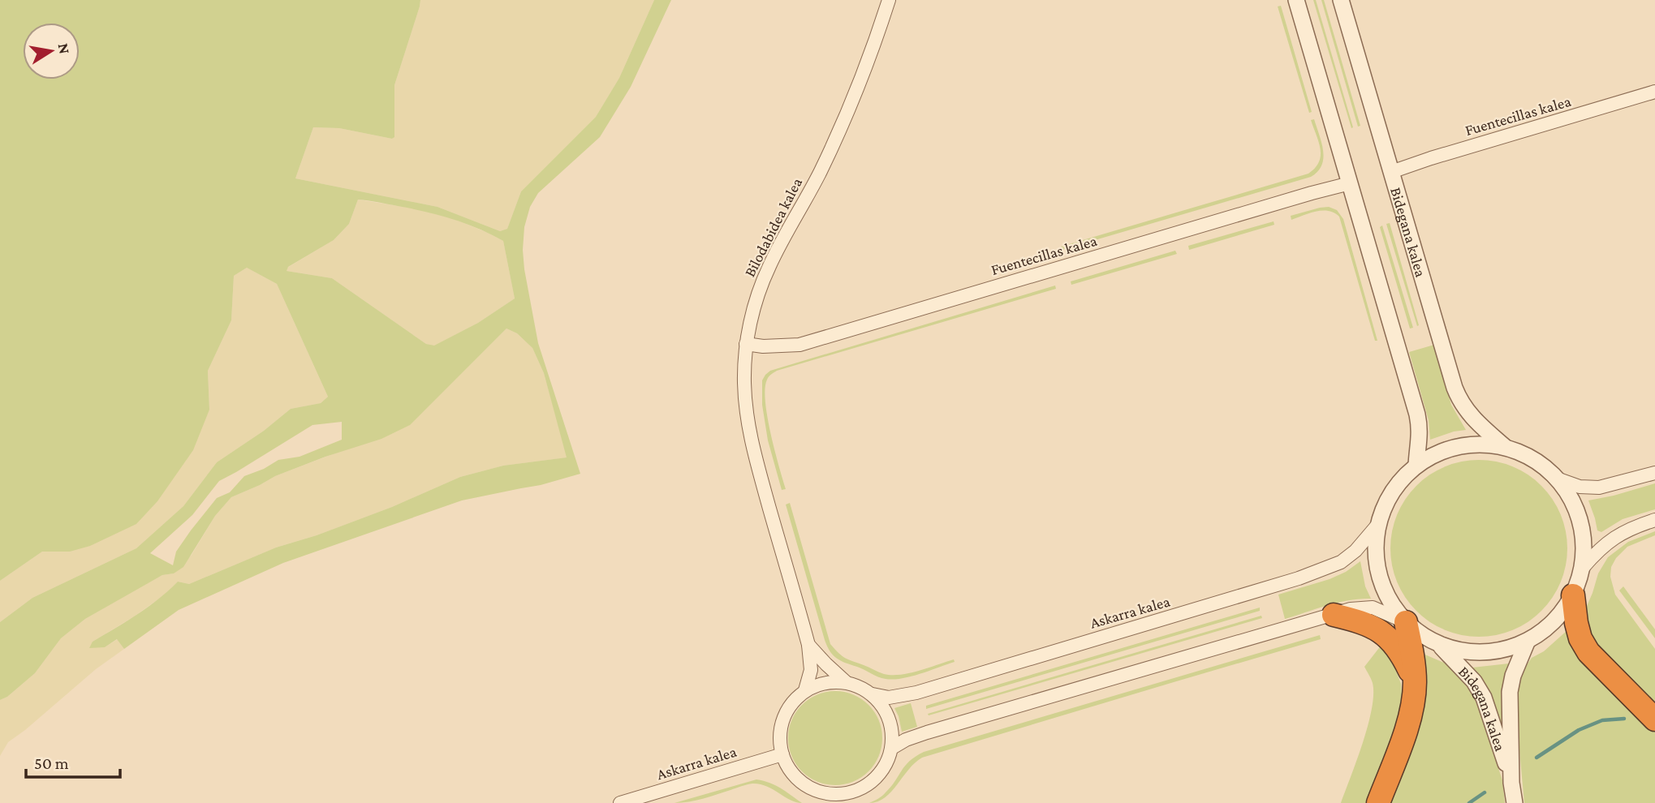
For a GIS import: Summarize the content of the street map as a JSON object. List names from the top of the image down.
{
  "streets": {
    "street": [
      "Fuentecillas kalea",
      "Bilodabidea kalea",
      "Bidegana kalea",
      "Askarra kalea"
    ]
  },
  "crossings": [
    ["Fuentecillas kalea", "Bilodabidea kalea"],
    ["Fuentecillas kalea", "Bidegana kalea"],
    ["Bilodabidea kalea", "Askarra kalea"]
  ],
  "scale_bar": "50 m",
  "north": "right"
}
